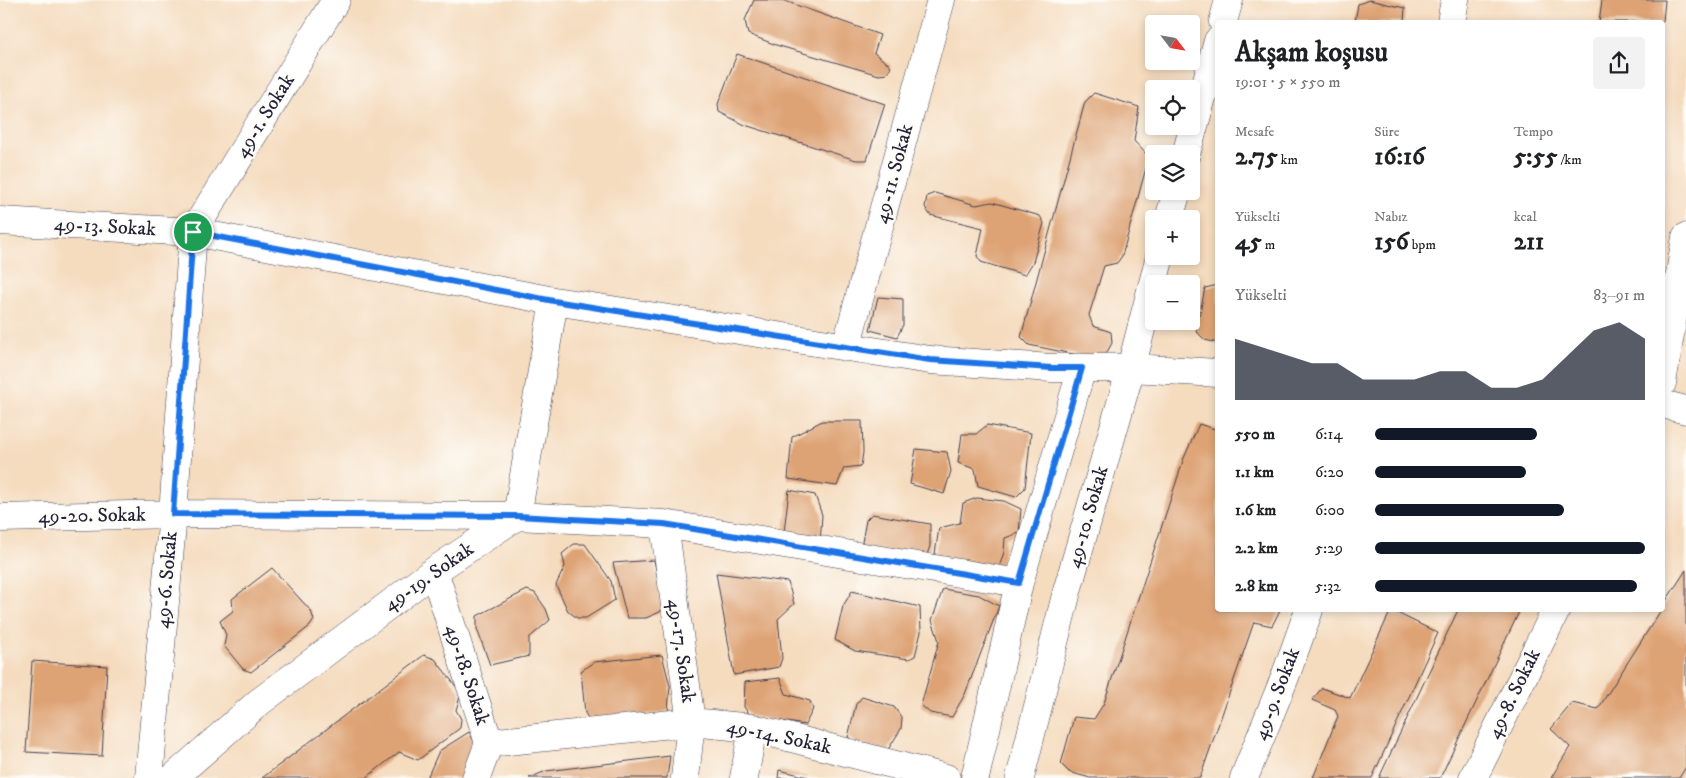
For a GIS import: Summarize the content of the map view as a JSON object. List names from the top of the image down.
{
  "streets": {
    "street": [
      "49-1. Sokak",
      "49-11. Sokak",
      "49-13. Sokak",
      "49-20. Sokak",
      "49-10. Sokak",
      "49-19. Sokak",
      "49-6. Sokak",
      "49-17. Sokak",
      "49-18. Sokak",
      "49-9. Sokak",
      "49-8. Sokak",
      "49-14. Sokak"
    ]
  },
  "crossings": [
    ["49-1. Sokak", "49-13. Sokak"],
    ["49-1. Sokak", "49-6. Sokak"],
    ["49-11. Sokak", "49-13. Sokak"],
    ["49-13. Sokak", "49-10. Sokak"],
    ["49-13. Sokak", "49-6. Sokak"],
    ["49-20. Sokak", "49-19. Sokak"],
    ["49-20. Sokak", "49-6. Sokak"],
    ["49-20. Sokak", "49-17. Sokak"],
    ["49-19. Sokak", "49-18. Sokak"],
    ["49-17. Sokak", "49-14. Sokak"],
    ["49-18. Sokak", "49-14. Sokak"]
  ],
  "north": "bottom right",
  "page": {
    "map_buttons": ["+", "−"],
    "heading": ["Akşam koşusu", "19:01 · 5 × 550 m"],
    "stats": [
      ["Mesafe", "2.75 km"],
      ["Süre", "16:16"],
      ["Tempo", "5:55 /km"],
      ["Yükselti", "45 m"],
      ["Nabız", "156 bpm"],
      ["kcal", "211"]
    ],
    "chart": ["Yükselti", "83–91 m"],
    "list": [
      {
        "name": "550 m",
        "note": "6:14"
      },
      {
        "name": "1.1 km",
        "note": "6:20"
      },
      {
        "name": "1.6 km",
        "note": "6:00"
      },
      {
        "name": "2.2 km",
        "note": "5:29"
      },
      {
        "name": "2.8 km",
        "note": "5:32"
      }
    ]
  }
}
